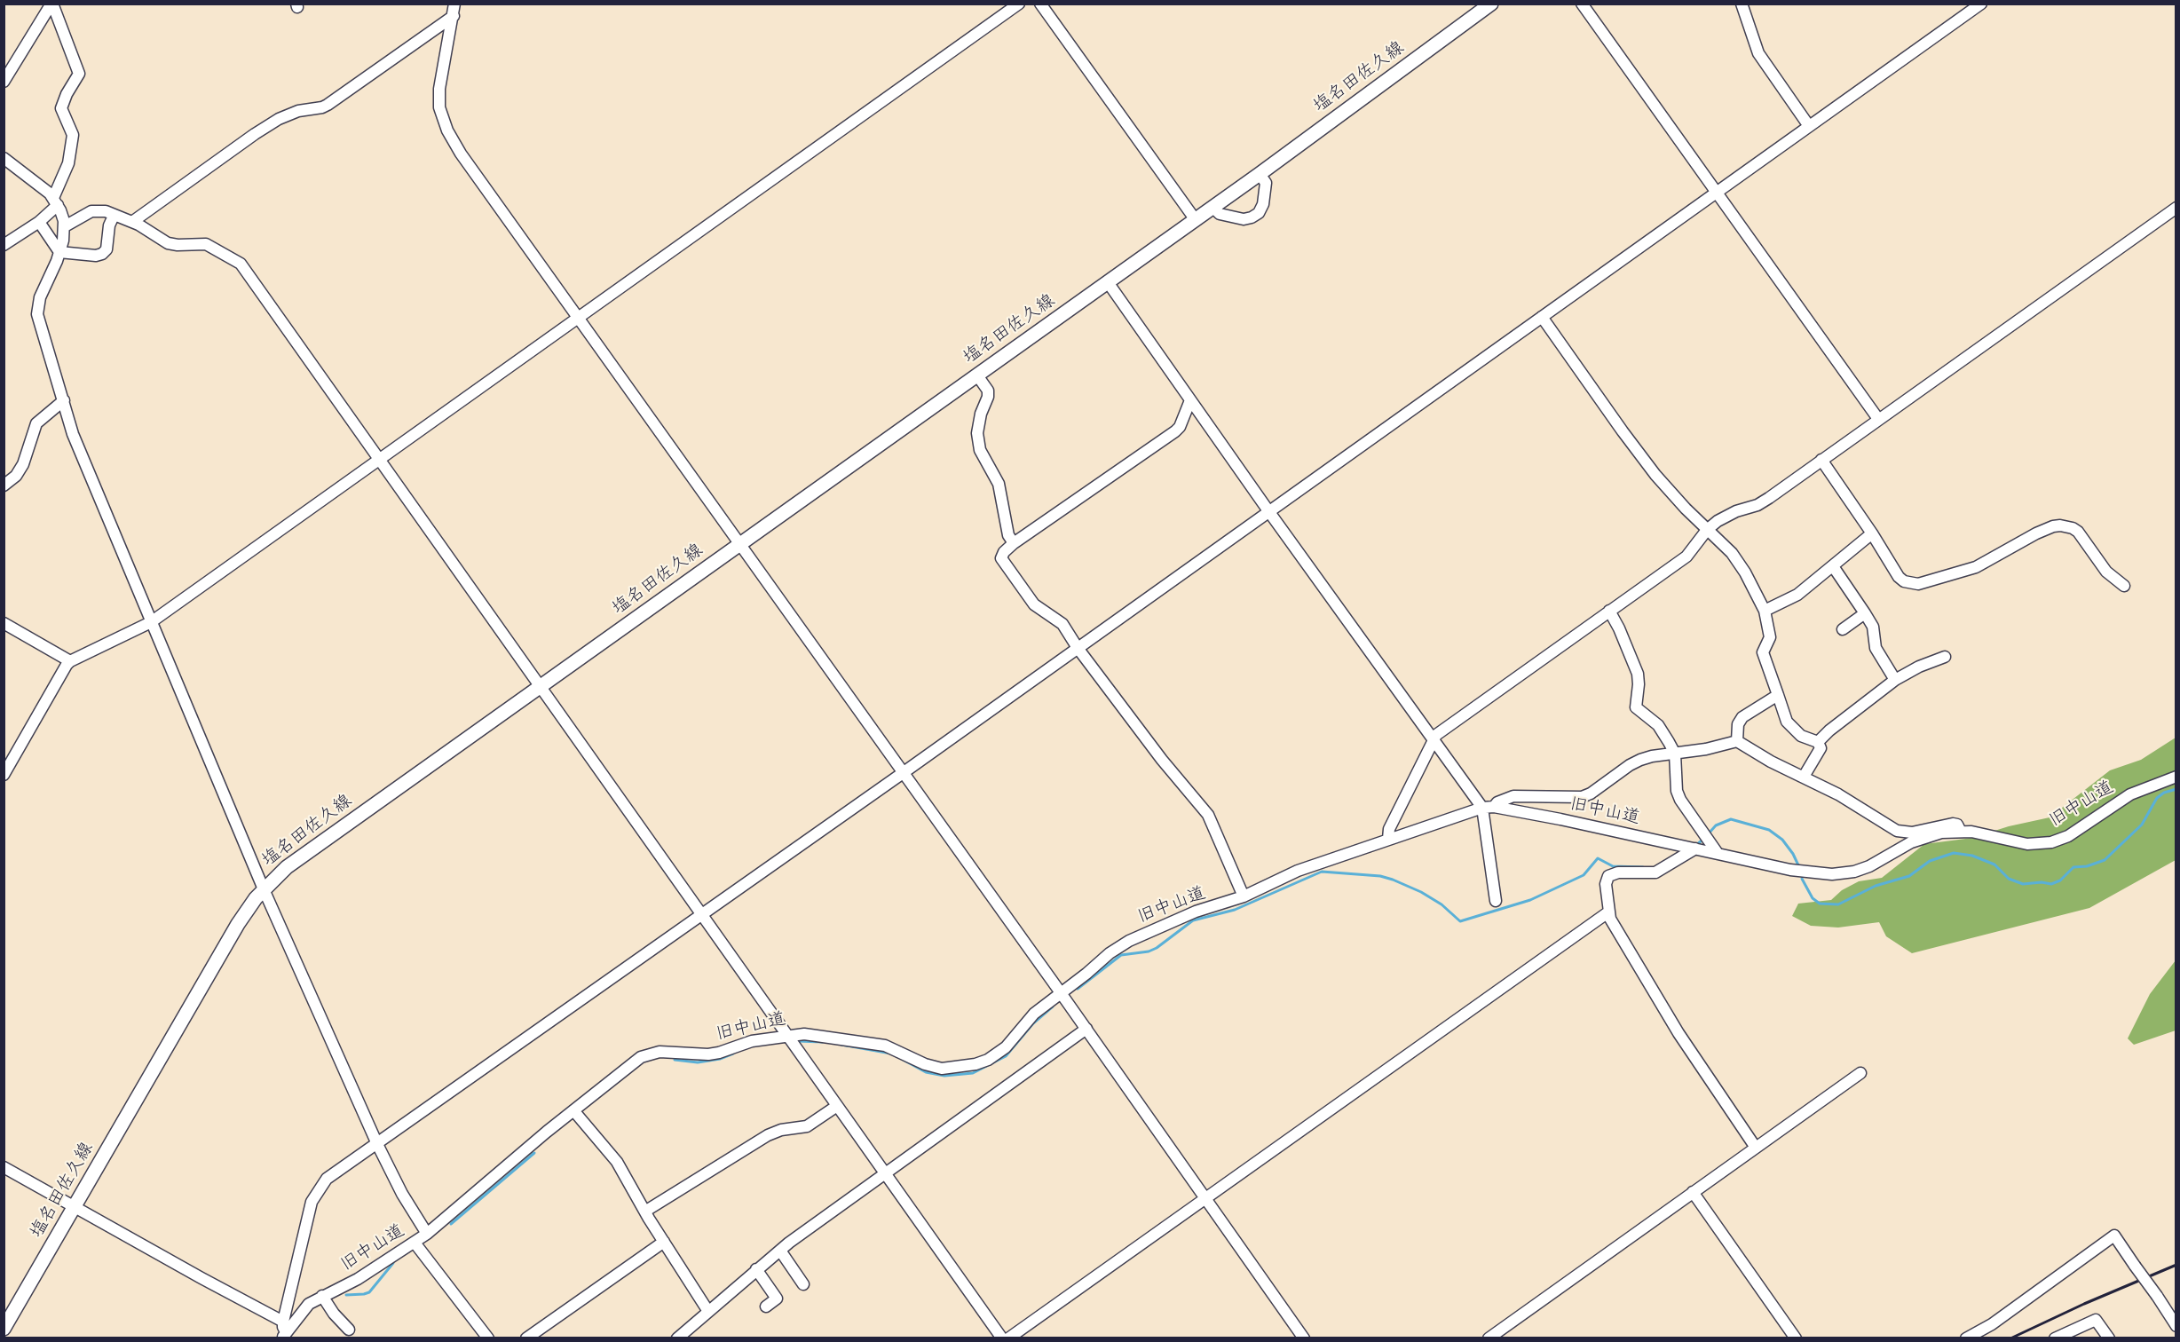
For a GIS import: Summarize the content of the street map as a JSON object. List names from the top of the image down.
{
  "streets": {
    "main road": ["塩名田佐久線"],
    "street": ["旧中山道"]
  }
}
